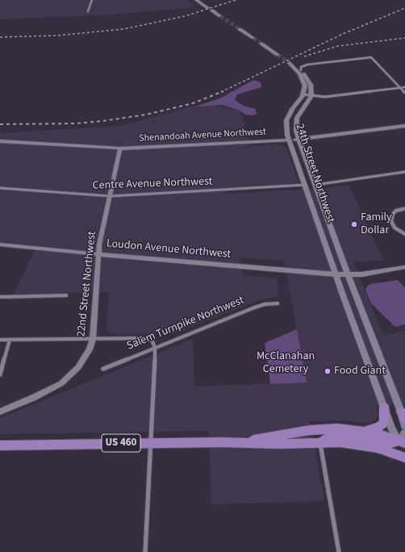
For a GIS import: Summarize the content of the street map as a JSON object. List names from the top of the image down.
{
  "streets": {
    "main road": ["Shenandoah Avenue Northwest", "24th Street Northwest", "US 460"],
    "street": [
      "Centre Avenue Northwest",
      "Loudon Avenue Northwest",
      "22nd Street Northwest",
      "Salem Turnpike Northwest"
    ]
  },
  "crossings": [
    ["Shenandoah Avenue Northwest", "24th Street Northwest"],
    ["Shenandoah Avenue Northwest", "22nd Street Northwest"],
    ["24th Street Northwest", "Centre Avenue Northwest"],
    ["24th Street Northwest", "Loudon Avenue Northwest"],
    ["24th Street Northwest", "US 460"],
    ["Centre Avenue Northwest", "22nd Street Northwest"],
    ["Loudon Avenue Northwest", "22nd Street Northwest"]
  ],
  "parks": ["McClanahan Cemetery"],
  "places": ["Family Dollar", "Food Giant"]
}
